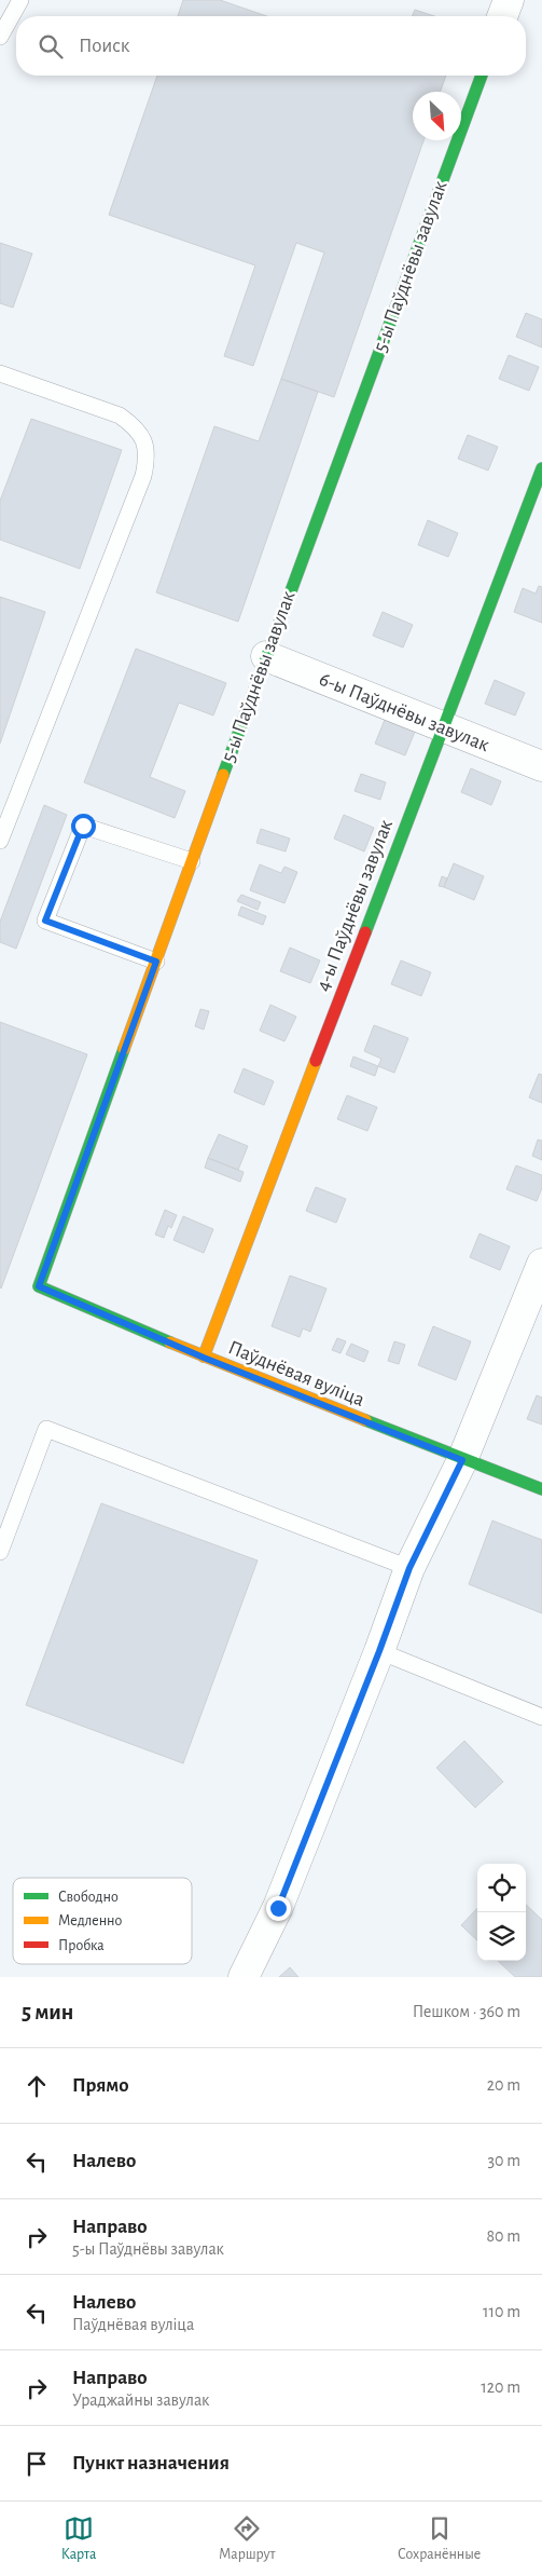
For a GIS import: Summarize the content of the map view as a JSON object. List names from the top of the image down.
{
  "streets": {
    "street": [
      "5-ы Паўднёвы завулак",
      "6-ы Паўднёвы завулак",
      "4-ы Паўднёвы завулак",
      "Паўднёвая вуліца"
    ]
  },
  "crossings": [
    ["5-ы Паўднёвы завулак", "6-ы Паўднёвы завулак"],
    ["5-ы Паўднёвы завулак", "Паўднёвая вуліца"],
    ["6-ы Паўднёвы завулак", "4-ы Паўднёвы завулак"],
    ["4-ы Паўднёвы завулак", "Паўднёвая вуліца"]
  ],
  "legend": ["Свободно", "Медленно", "Пробка"],
  "north": "bottom right",
  "page": {
    "search": "Поиск",
    "heading": ["5 мин", "Пешком · 360 m"],
    "list": [
      ["Прямо", "20 m"],
      ["Налево", "30 m"],
      ["Направо", "5-ы Паўднёвы завулак", "80 m"],
      ["Налево", "Паўднёвая вуліца", "110 m"],
      ["Направо", "Ураджайны завулак", "120 m"],
      "Пункт назначения"
    ],
    "nav": ["Карта", "Маршрут", "Сохранённые"]
  }
}
